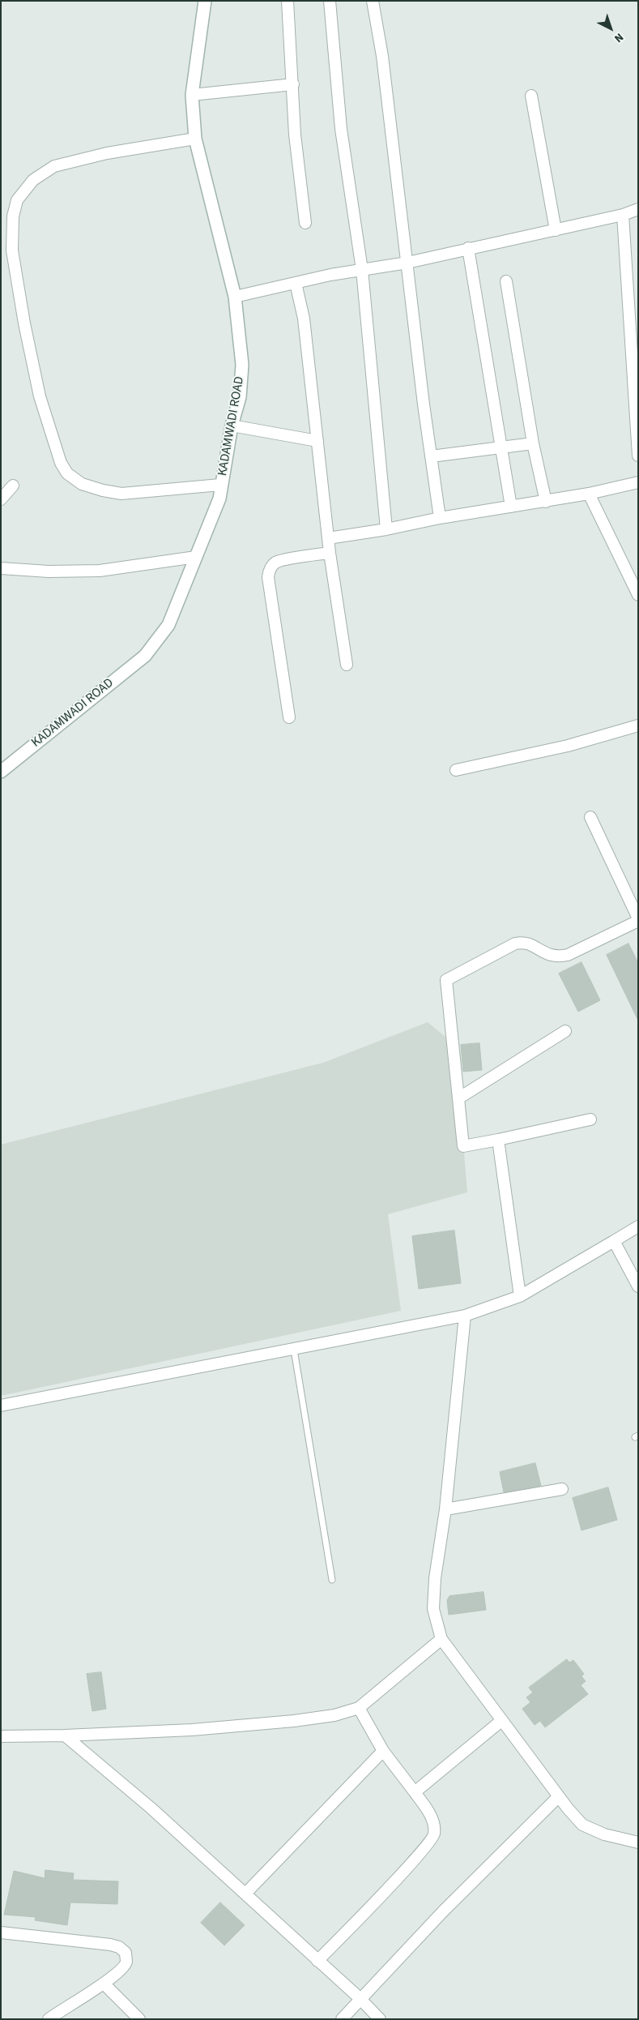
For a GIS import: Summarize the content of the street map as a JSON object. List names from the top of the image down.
{
  "streets": {
    "street": ["KADAMWADI ROAD"]
  },
  "north": "bottom right"
}
